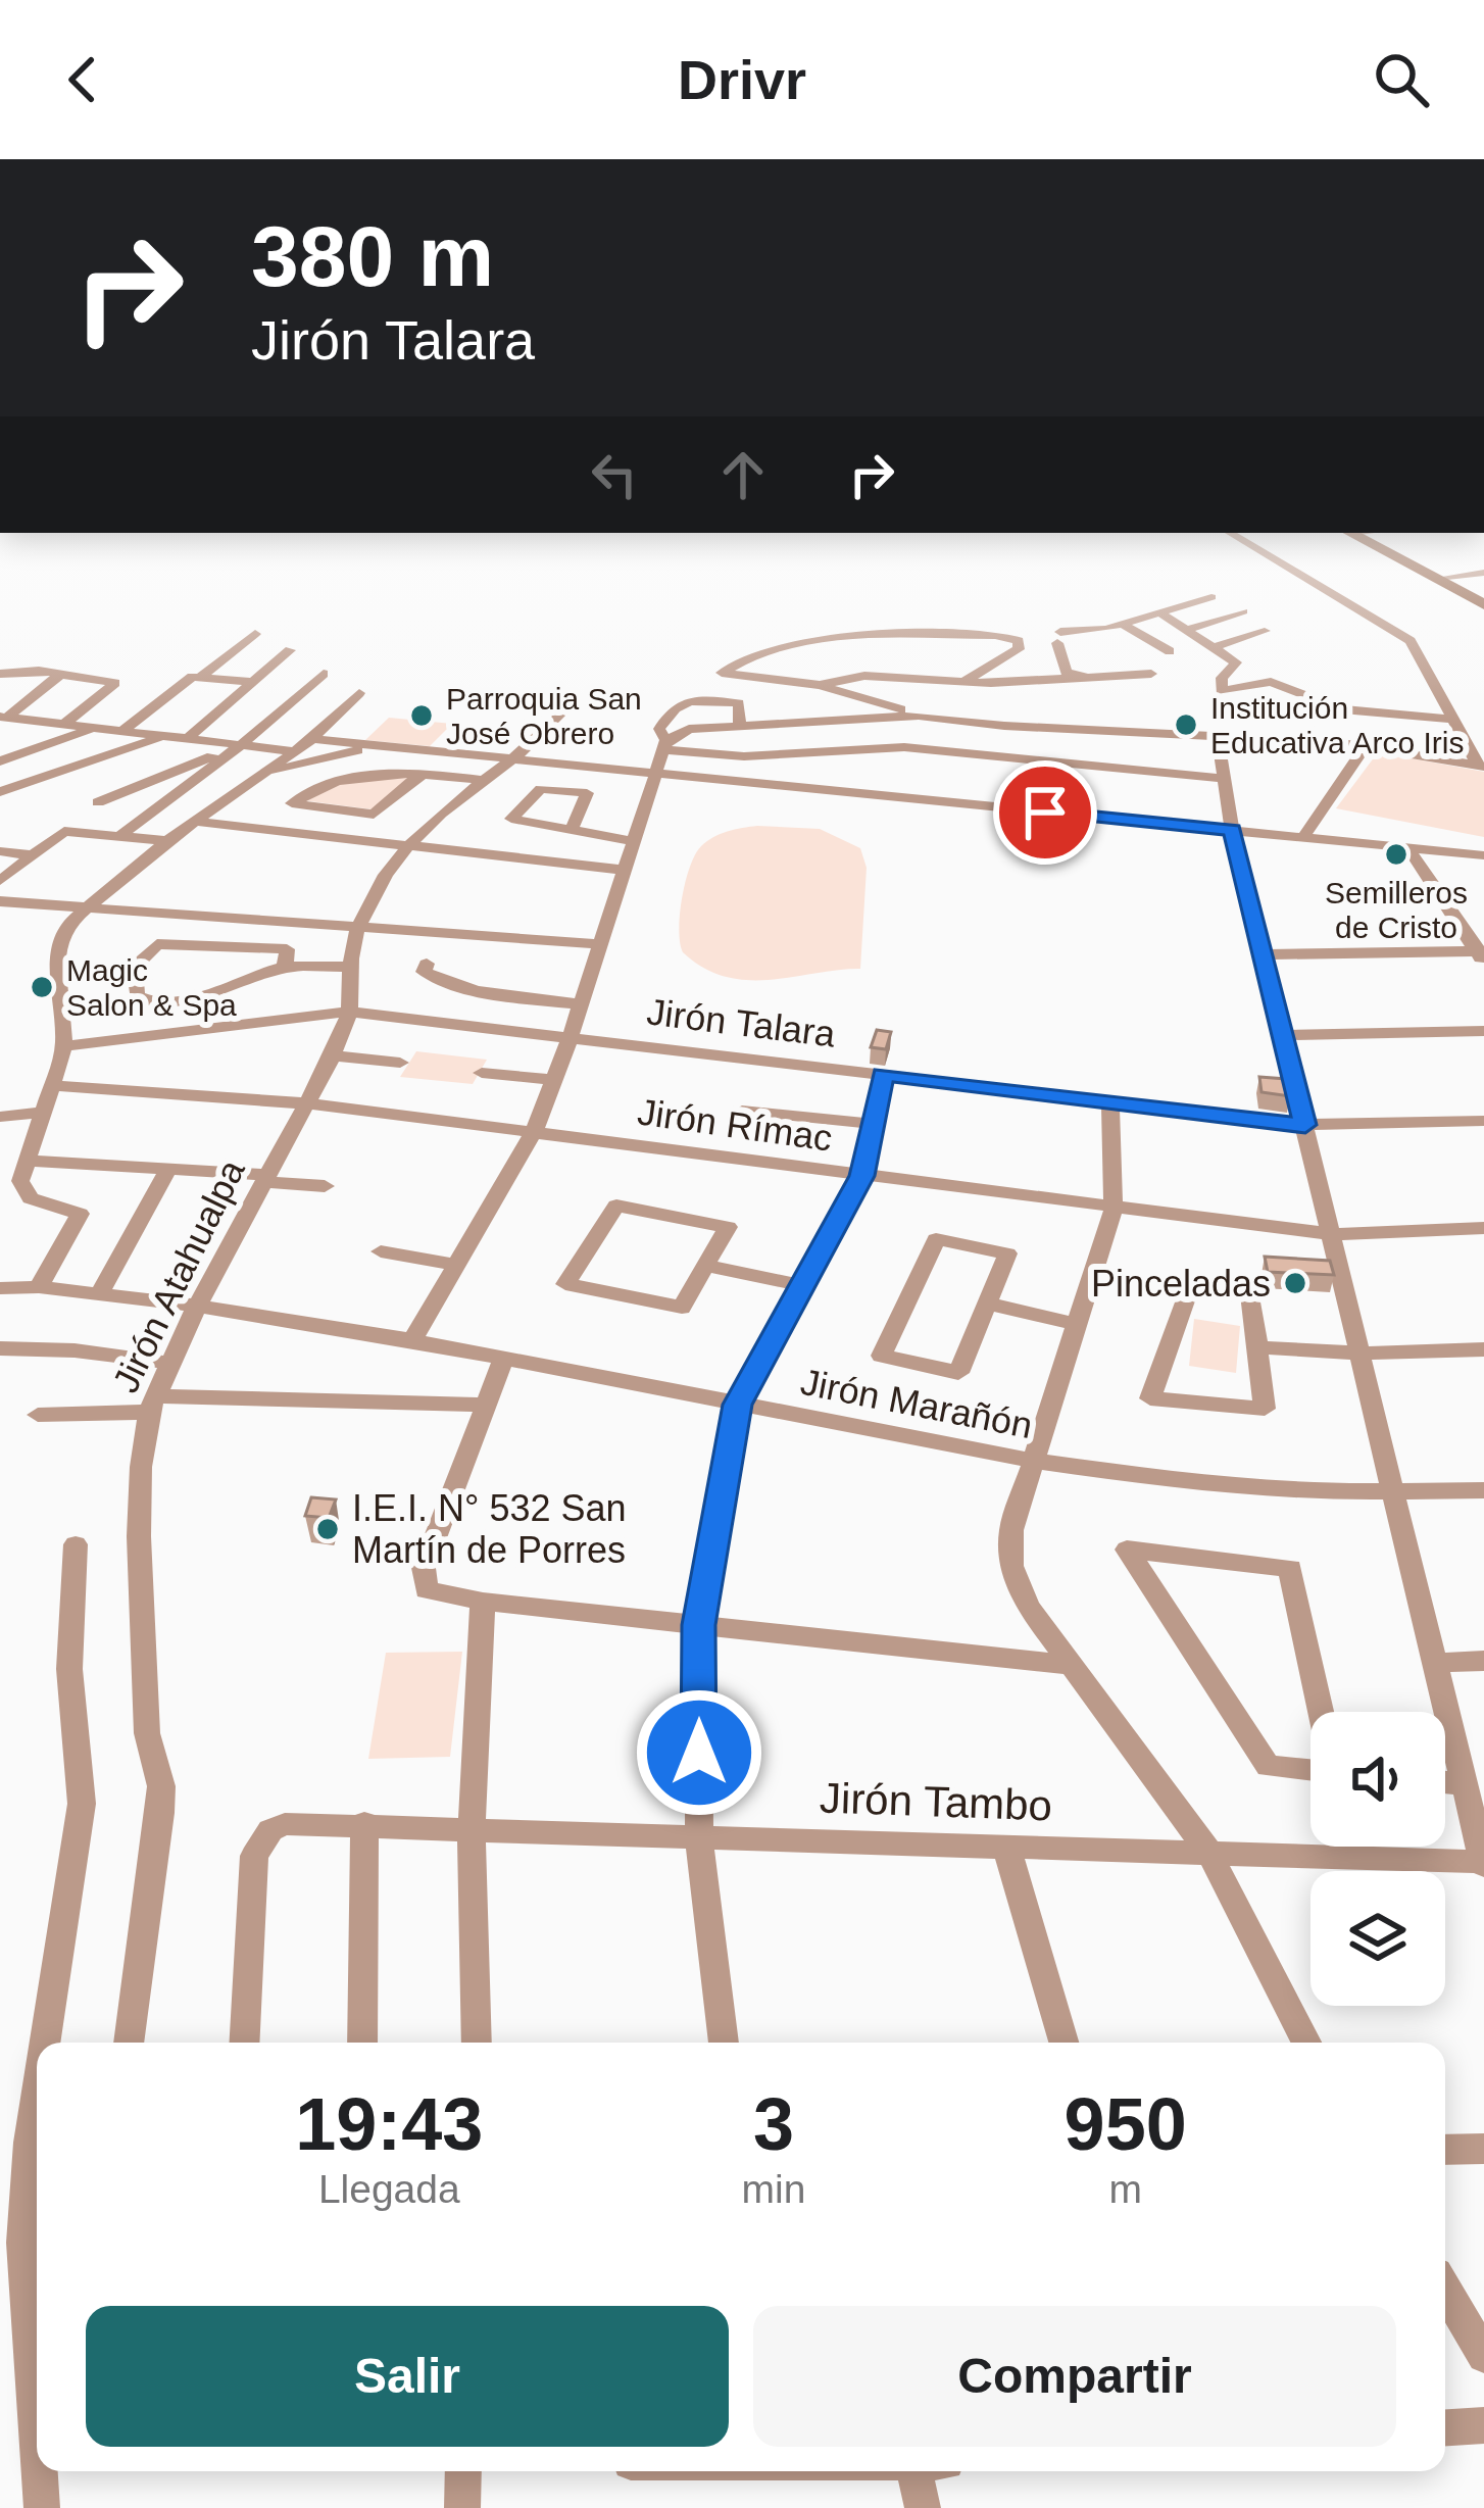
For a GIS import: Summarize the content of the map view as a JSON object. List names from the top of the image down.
{
  "streets": {
    "street": [
      "Jirón Talara",
      "Jirón Rímac",
      "Jirón Atahualpa",
      "Jirón Marañón",
      "Jirón Tambo"
    ]
  },
  "crossings": [
    ["Jirón Talara", "Jirón Atahualpa"],
    ["Jirón Rímac", "Jirón Atahualpa"],
    ["Jirón Atahualpa", "Jirón Marañón"]
  ],
  "places": [
    "Parroquia San José Obrero",
    "Institución Educativa Arco Iris",
    "Semilleros de Cristo",
    "Magic Salon & Spa",
    "Pinceladas",
    "I.E.I. N° 532 San Martín de Porres"
  ],
  "page": {
    "header": "Drivr",
    "turn": ["380 m", "Jirón Talara"],
    "eta": [
      "19:43",
      "Llegada",
      "3",
      "min",
      "950",
      "m"
    ],
    "buttons": ["Salir", "Compartir"]
  }
}
